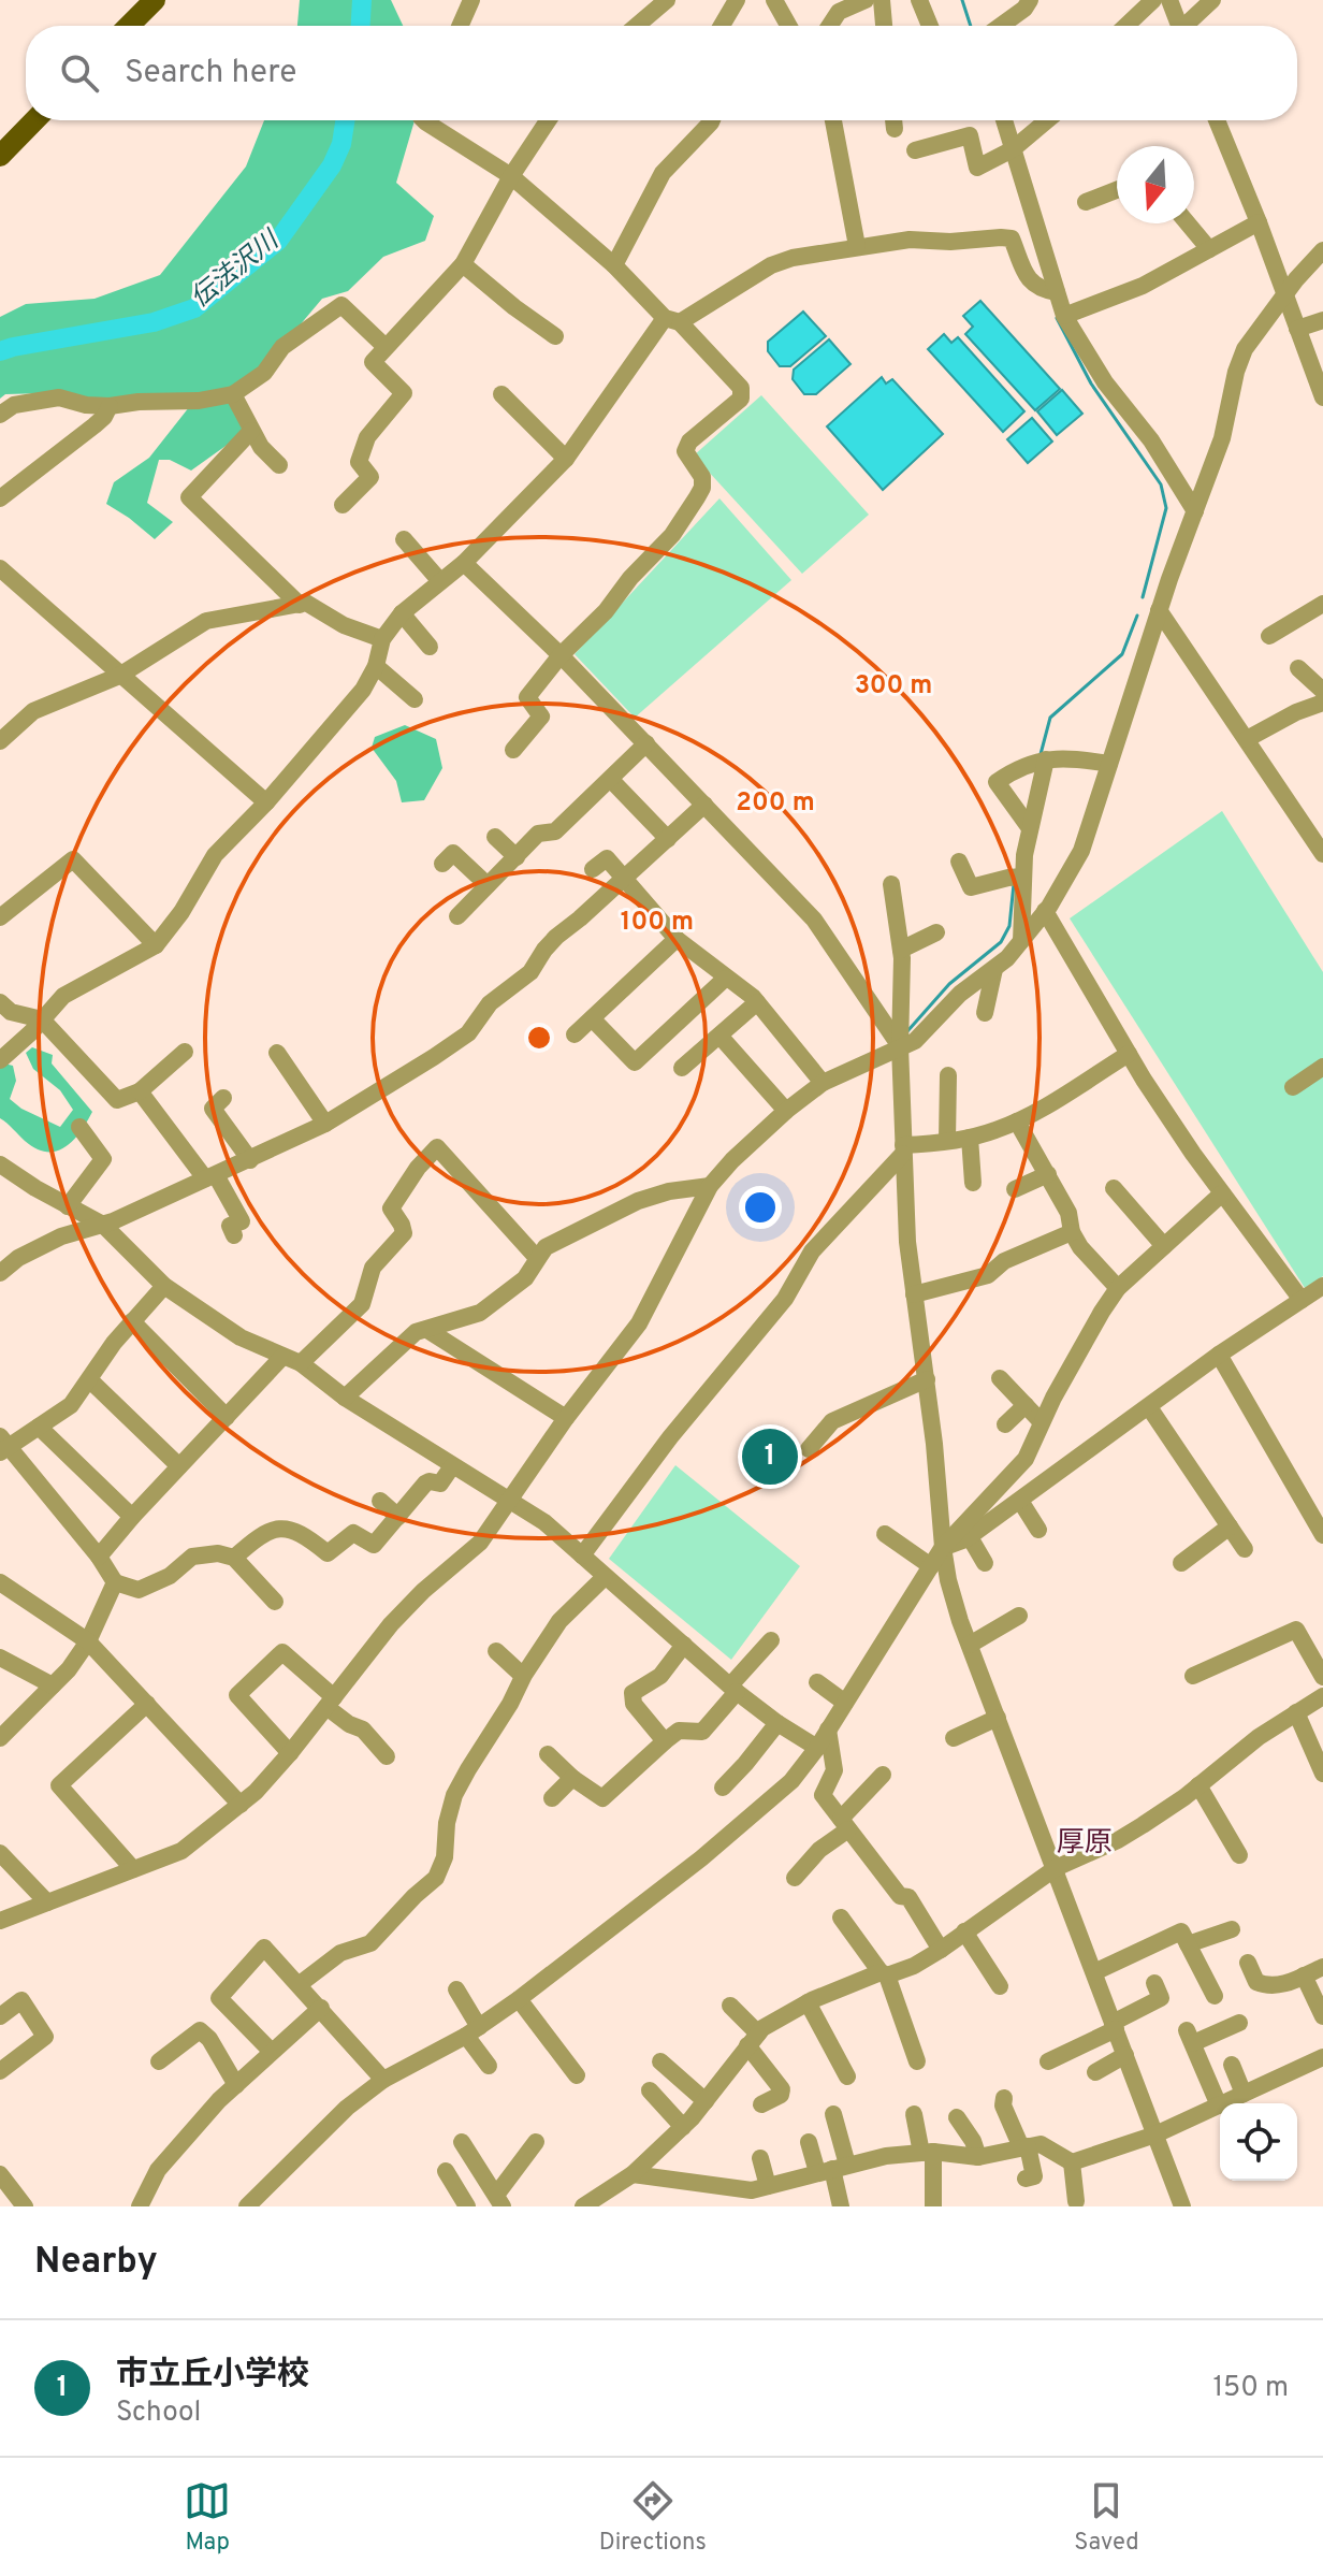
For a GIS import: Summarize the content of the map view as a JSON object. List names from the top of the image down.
{
  "districts": ["厚原"],
  "water": ["伝法沢川"],
  "north": "bottom",
  "page": {
    "search": "Search here",
    "pins": "1",
    "heading": "Nearby",
    "list": [
      {
        "mark": "1",
        "name": "市立丘小学校",
        "note": "School",
        "value": "150 m"
      }
    ],
    "nav": ["Map", "Directions", "Saved"]
  },
  "rings": ["300 m", "200 m", "100 m"]
}
